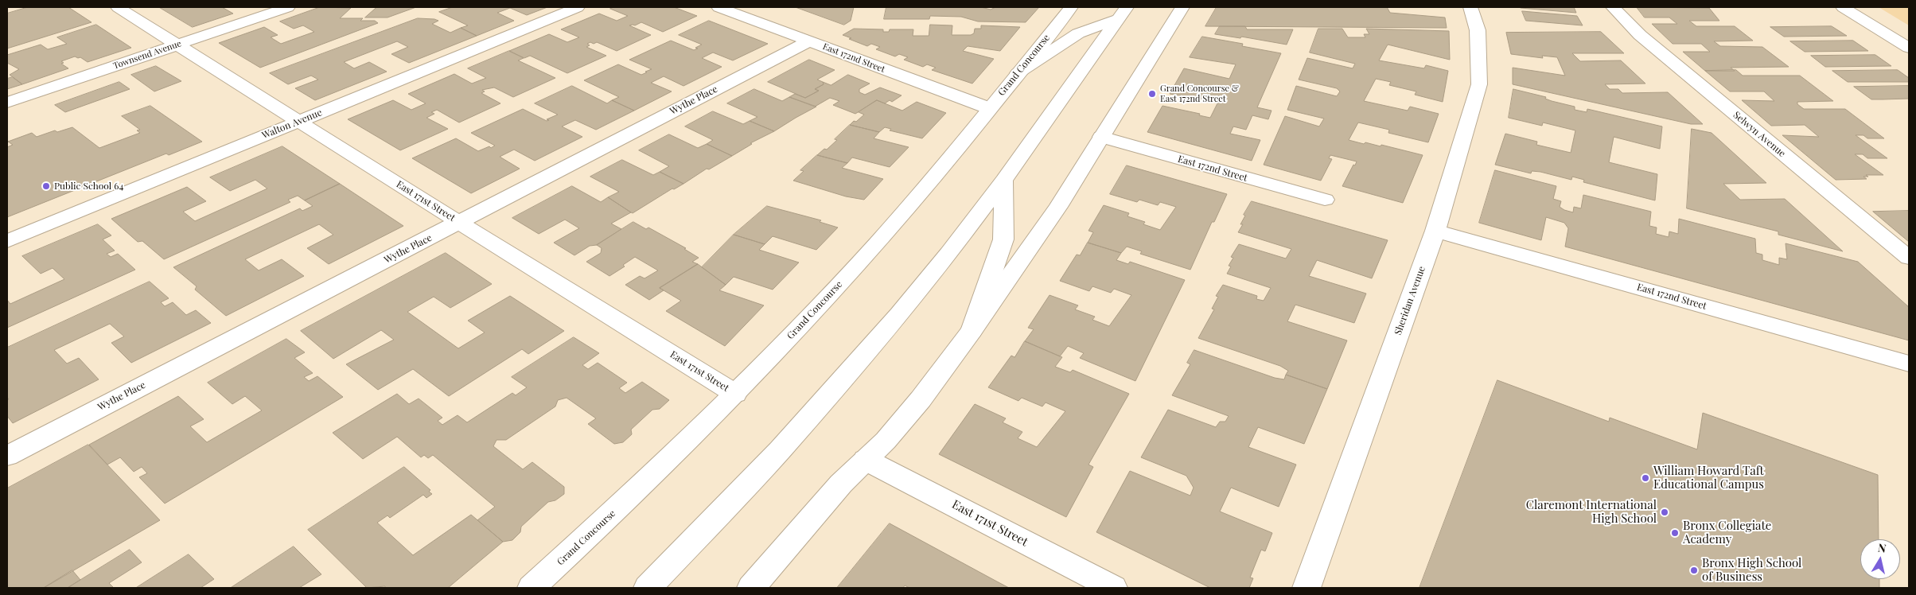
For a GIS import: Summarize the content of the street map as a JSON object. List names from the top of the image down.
{
  "streets": {
    "street": [
      "Townsend Avenue",
      "East 172nd Street",
      "Grand Concourse",
      "Wythe Place",
      "Walton Avenue",
      "Selwyn Avenue",
      "East 171st Street",
      "Sheridan Avenue"
    ]
  },
  "crossings": [
    ["Townsend Avenue", "East 171st Street"],
    ["East 172nd Street", "Grand Concourse"],
    ["East 172nd Street", "Wythe Place"],
    ["East 172nd Street", "Sheridan Avenue"],
    ["Grand Concourse", "East 171st Street"],
    ["Wythe Place", "East 171st Street"],
    ["Walton Avenue", "East 171st Street"]
  ],
  "places": [
    "Grand Concourse & East 172nd Street",
    "Public School 64",
    "William Howard Taft Educational Campus",
    "Claremont International High School",
    "Bronx Collegiate Academy",
    "Bronx High School of Business"
  ],
  "north": "top"
}
